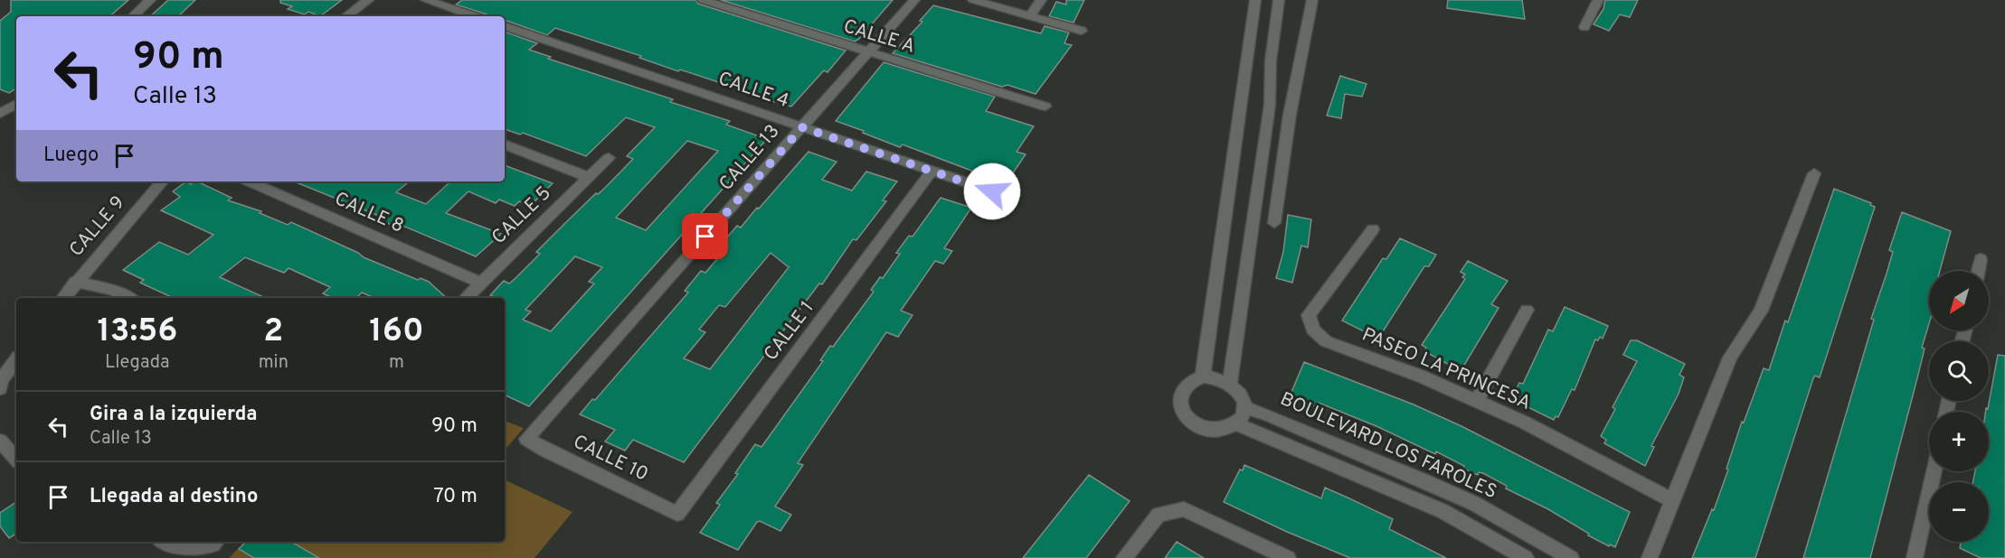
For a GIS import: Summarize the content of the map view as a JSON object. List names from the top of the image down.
{
  "streets": {
    "street": [
      "CALLE A",
      "CALLE 4",
      "CALLE 13",
      "CALLE 8",
      "CALLE 5",
      "CALLE 9",
      "CALLE 1",
      "PASEO LA PRINCESA",
      "BOULEVARD LOS FAROLES",
      "CALLE 10"
    ]
  },
  "crossings": [
    ["CALLE A", "CALLE 13"],
    ["CALLE 4", "CALLE 13"],
    ["CALLE 4", "CALLE 1"],
    ["CALLE 13", "CALLE 10"],
    ["CALLE 8", "CALLE 5"],
    ["CALLE 1", "CALLE 10"]
  ],
  "north": "bottom left",
  "page": {
    "turn": ["90 m", "Calle 13"],
    "then": "Luego",
    "map_buttons": ["+", "−"],
    "eta": [
      "13:56",
      "Llegada",
      "2",
      "min",
      "160",
      "m"
    ],
    "list": [
      {
        "name": "Gira a la izquierda",
        "note": "Calle 13",
        "value": "90 m"
      },
      {
        "name": "Llegada al destino",
        "value": "70 m"
      }
    ]
  }
}
